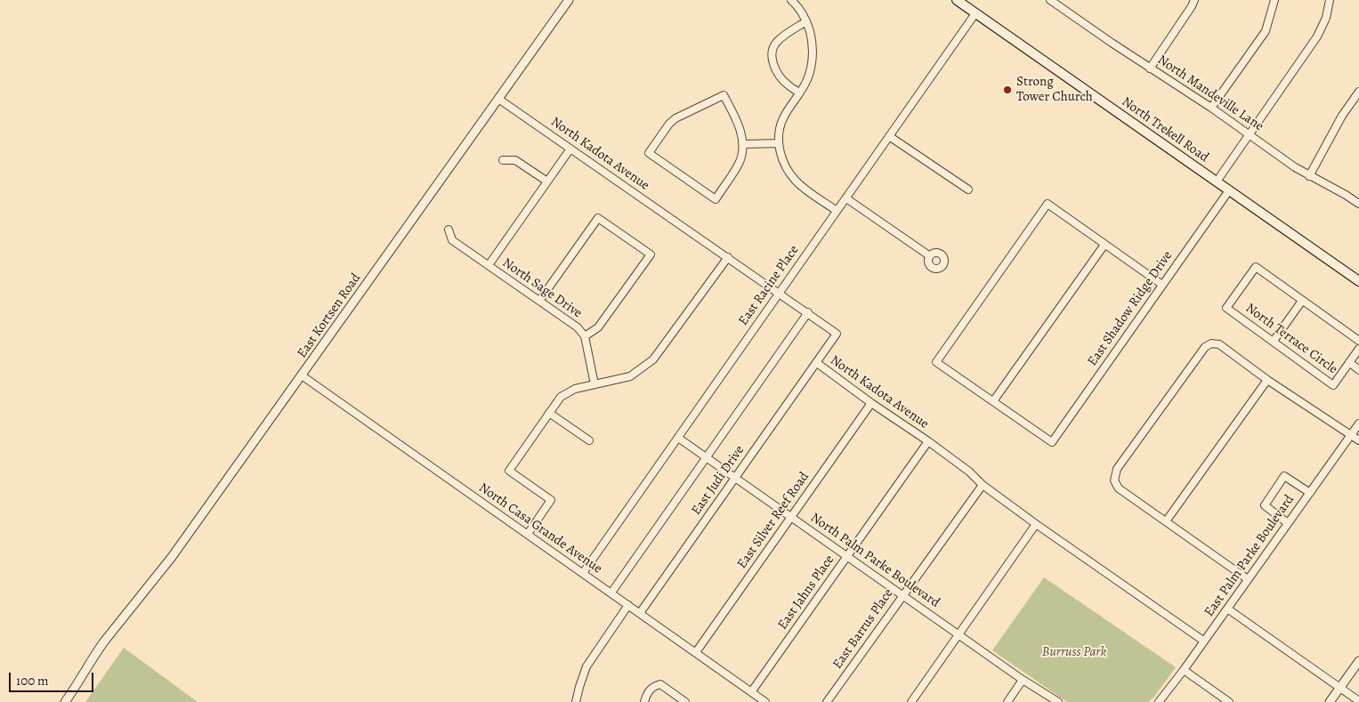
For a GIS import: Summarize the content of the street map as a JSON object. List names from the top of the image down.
{
  "streets": {
    "main road": ["North Trekell Road"],
    "street": [
      "North Mandeville Lane",
      "North Kadota Avenue",
      "East Racine Place",
      "North Sage Drive",
      "East Shadow Ridge Drive",
      "East Kortsen Road",
      "North Terrace Circle",
      "East Judi Drive",
      "East Silver Reef Road",
      "North Casa Grande Avenue",
      "East Palm Parke Boulevard",
      "North Palm Parke Boulevard",
      "East Jahns Place",
      "East Barrus Place"
    ]
  },
  "crossings": [
    ["North Trekell Road", "East Racine Place"],
    ["North Trekell Road", "East Shadow Ridge Drive"],
    ["North Kadota Avenue", "East Racine Place"],
    ["North Kadota Avenue", "East Kortsen Road"],
    ["North Kadota Avenue", "East Judi Drive"],
    ["North Kadota Avenue", "East Silver Reef Road"],
    ["North Kadota Avenue", "East Palm Parke Boulevard"],
    ["North Kadota Avenue", "East Jahns Place"],
    ["North Kadota Avenue", "East Barrus Place"],
    ["East Racine Place", "North Casa Grande Avenue"],
    ["East Racine Place", "North Palm Parke Boulevard"],
    ["East Kortsen Road", "North Casa Grande Avenue"],
    ["East Judi Drive", "North Casa Grande Avenue"],
    ["East Judi Drive", "North Palm Parke Boulevard"],
    ["East Silver Reef Road", "North Casa Grande Avenue"],
    ["East Silver Reef Road", "North Palm Parke Boulevard"],
    ["North Casa Grande Avenue", "East Jahns Place"],
    ["North Palm Parke Boulevard", "East Jahns Place"],
    ["North Palm Parke Boulevard", "East Barrus Place"]
  ],
  "parks": ["Burruss Park"],
  "places": ["Strong Tower Church"],
  "scale_bar": "100 m"
}
